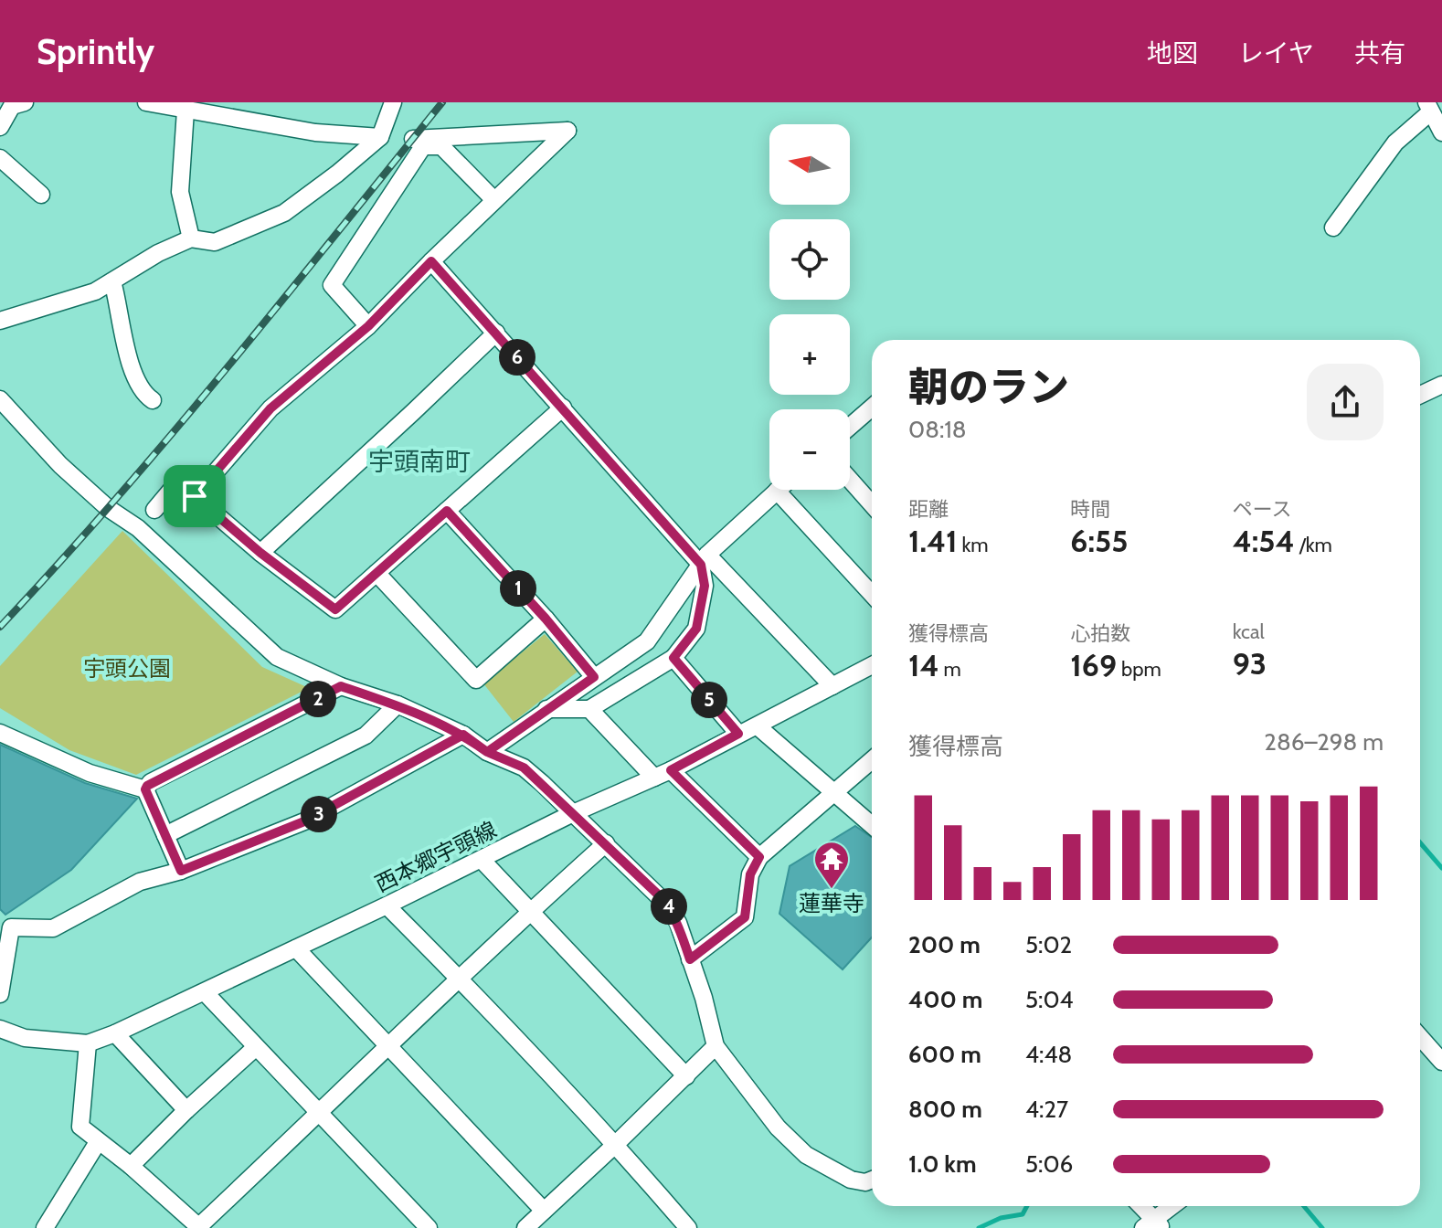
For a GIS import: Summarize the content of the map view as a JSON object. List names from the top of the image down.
{
  "streets": {
    "street": ["西本郷宇頭線"]
  },
  "districts": ["宇頭南町"],
  "parks": ["宇頭公園"],
  "places": {
    "temple": ["蓮華寺"]
  },
  "north": "left",
  "page": {
    "header": "Sprintly",
    "nav": ["地図", "レイヤ", "共有"],
    "map_buttons": ["+", "−"],
    "pins": [
      "6",
      "1",
      "2",
      "5",
      "3",
      "4"
    ],
    "heading": ["朝のラン", "08:18"],
    "stats": [
      ["距離", "1.41 km"],
      ["時間", "6:55"],
      ["ペース", "4:54 /km"],
      ["獲得標高", "14 m"],
      ["心拍数", "169 bpm"],
      ["kcal", "93"]
    ],
    "chart": ["獲得標高", "286–298 m"],
    "list": [
      {
        "name": "200 m",
        "note": "5:02"
      },
      {
        "name": "400 m",
        "note": "5:04"
      },
      {
        "name": "600 m",
        "note": "4:48"
      },
      {
        "name": "800 m",
        "note": "4:27"
      },
      {
        "name": "1.0 km",
        "note": "5:06"
      }
    ]
  }
}
